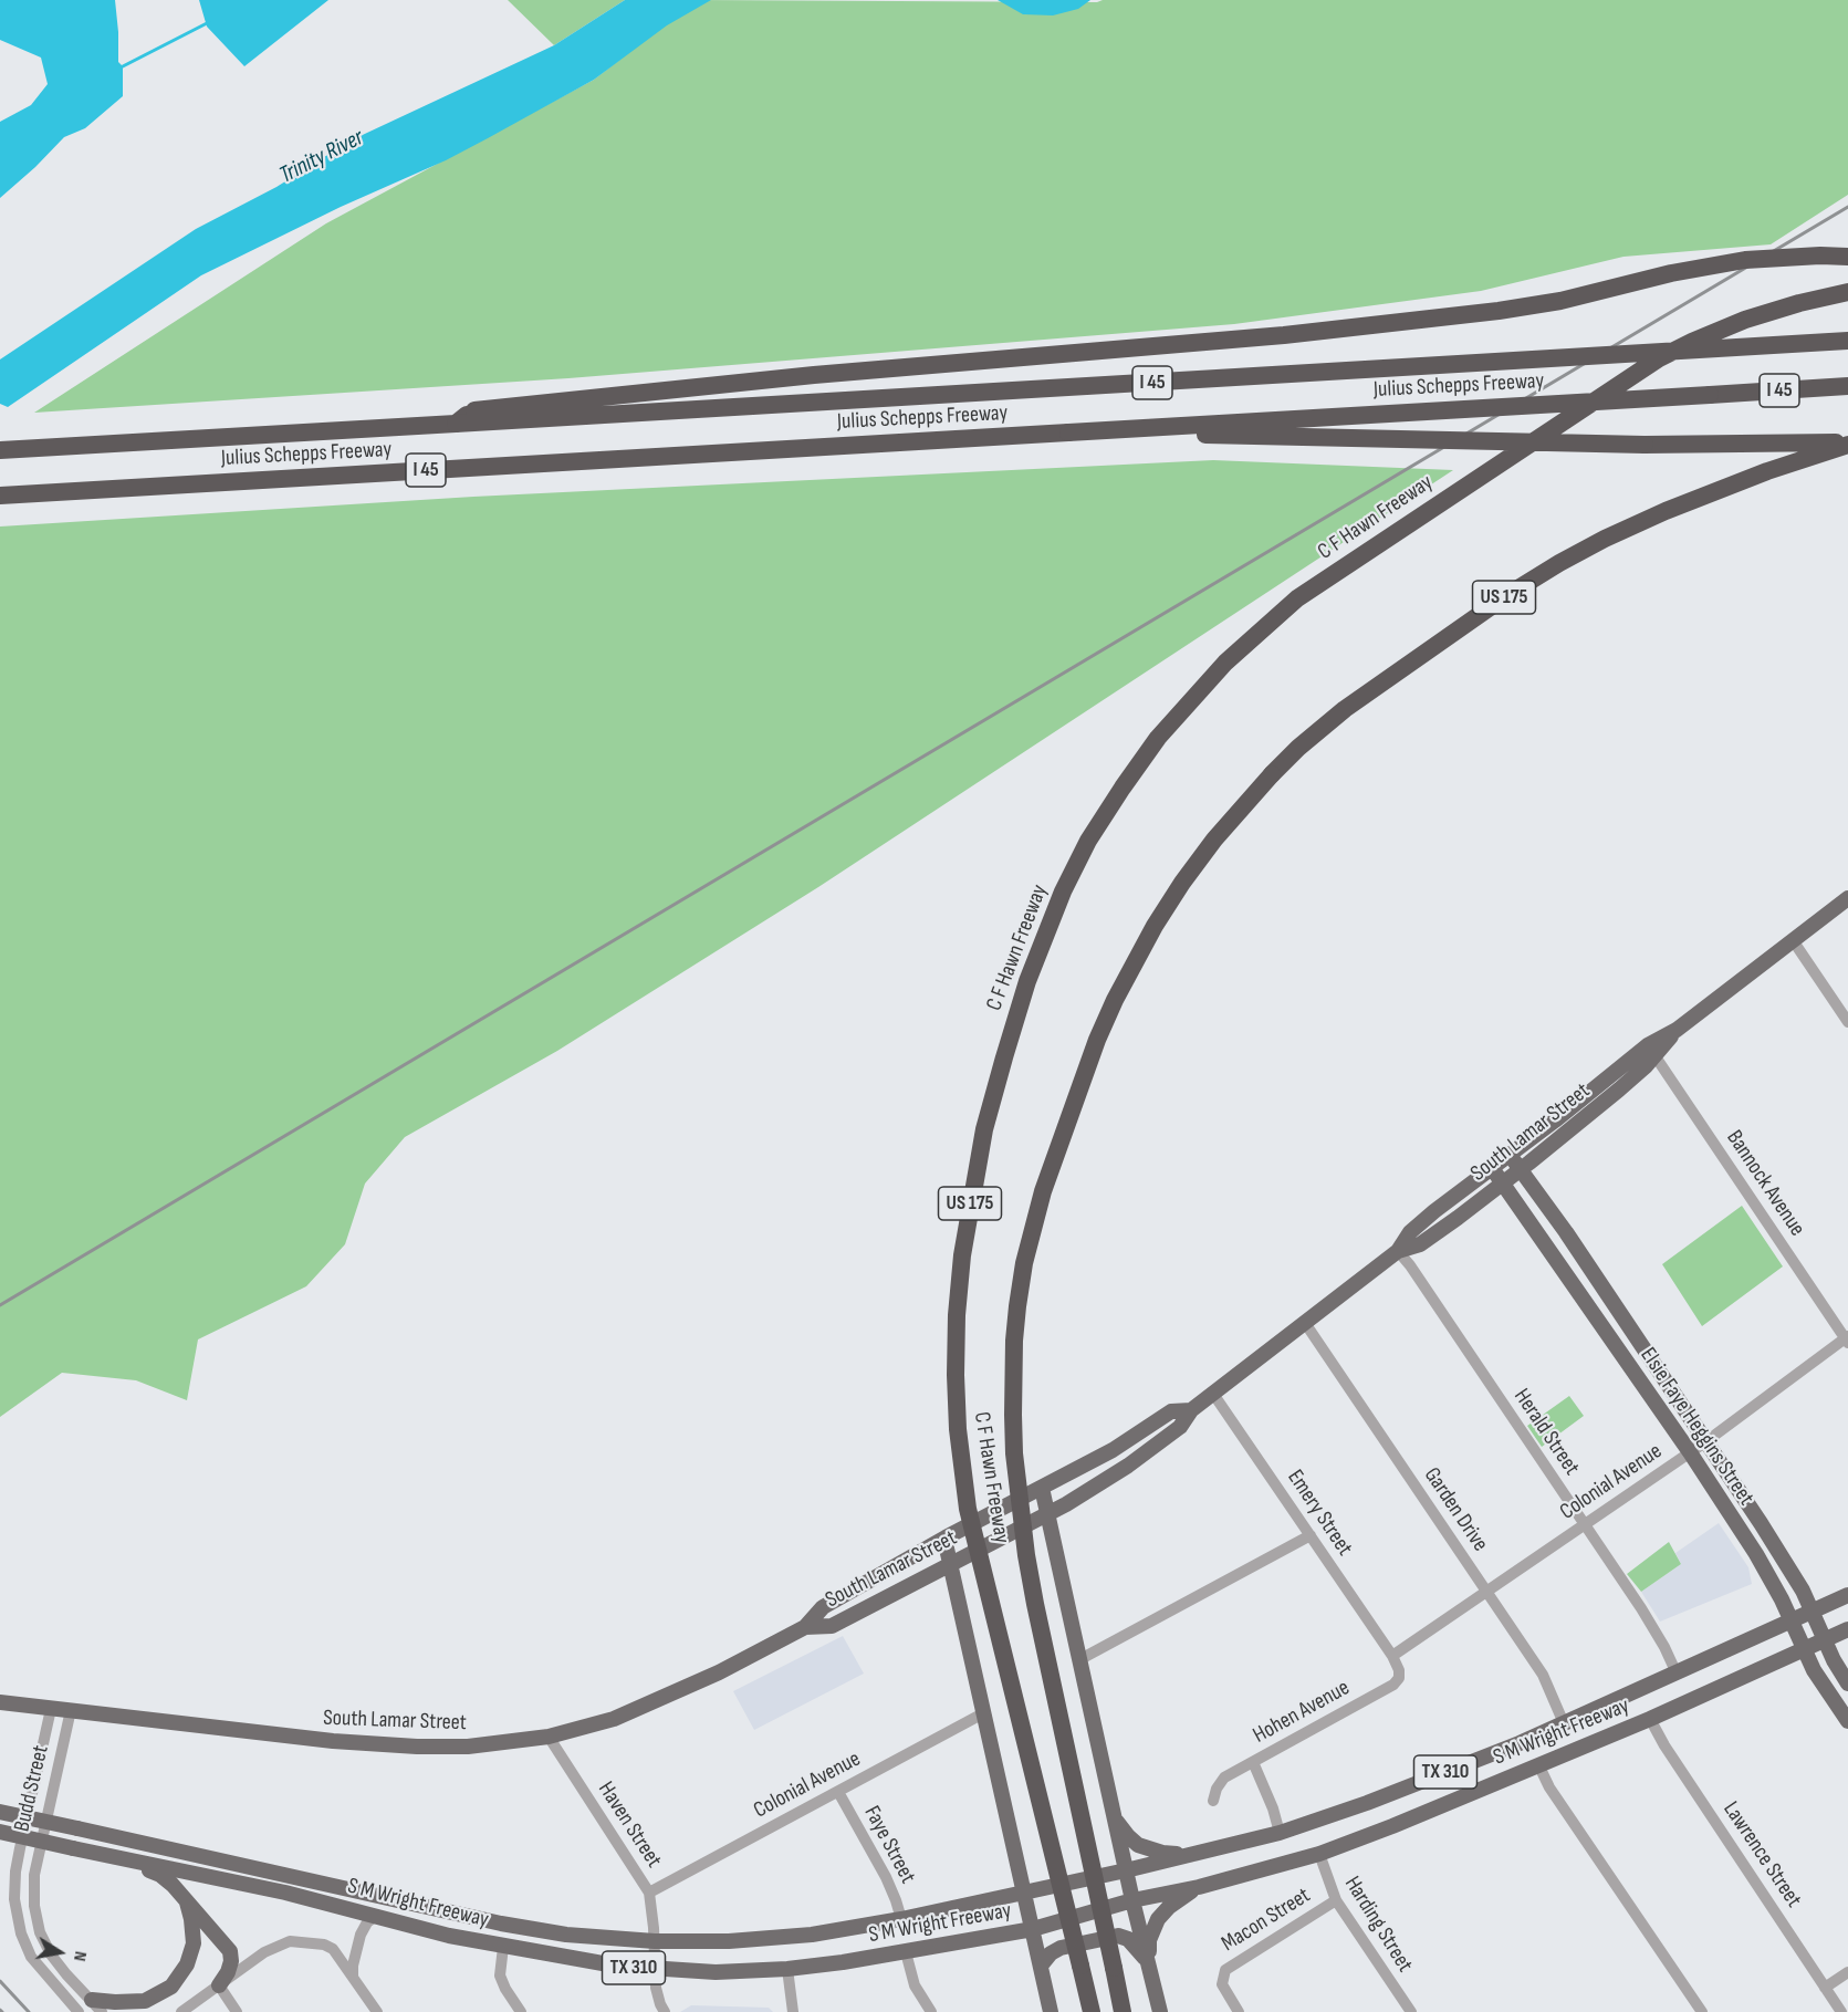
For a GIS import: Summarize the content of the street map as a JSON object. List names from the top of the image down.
{
  "streets": {
    "highway": [
      "I 45",
      "Julius Schepps Freeway",
      "C F Hawn Freeway",
      "US 175"
    ],
    "main road": [
      "South Lamar Street",
      "Elsie Faye Heggins Street",
      "S M Wright Freeway",
      "TX 310"
    ],
    "street": [
      "Bannock Avenue",
      "Herald Street",
      "Colonial Avenue",
      "Garden Drive",
      "Emery Street",
      "Hohen Avenue",
      "Budd Street",
      "Haven Street",
      "Faye Street",
      "Lawrence Street",
      "Macon Street",
      "Harding Street"
    ]
  },
  "crossings": [
    ["South Lamar Street", "Bannock Avenue"],
    ["South Lamar Street", "Elsie Faye Heggins Street"],
    ["South Lamar Street", "Herald Street"],
    ["South Lamar Street", "Garden Drive"],
    ["South Lamar Street", "Emery Street"],
    ["South Lamar Street", "Budd Street"],
    ["South Lamar Street", "Haven Street"],
    ["Bannock Avenue", "Colonial Avenue"],
    ["Elsie Faye Heggins Street", "Colonial Avenue"],
    ["Elsie Faye Heggins Street", "S M Wright Freeway"],
    ["Herald Street", "Colonial Avenue"],
    ["Herald Street", "S M Wright Freeway"],
    ["Colonial Avenue", "Garden Drive"],
    ["Colonial Avenue", "Emery Street"],
    ["Colonial Avenue", "Hohen Avenue"],
    ["Colonial Avenue", "Haven Street"],
    ["Colonial Avenue", "Faye Street"],
    ["Garden Drive", "S M Wright Freeway"],
    ["Emery Street", "Hohen Avenue"],
    ["S M Wright Freeway", "Haven Street"],
    ["S M Wright Freeway", "Faye Street"],
    ["S M Wright Freeway", "Lawrence Street"],
    ["S M Wright Freeway", "Harding Street"],
    ["Macon Street", "Harding Street"]
  ],
  "water": ["Trinity River"],
  "north": "right"
}
